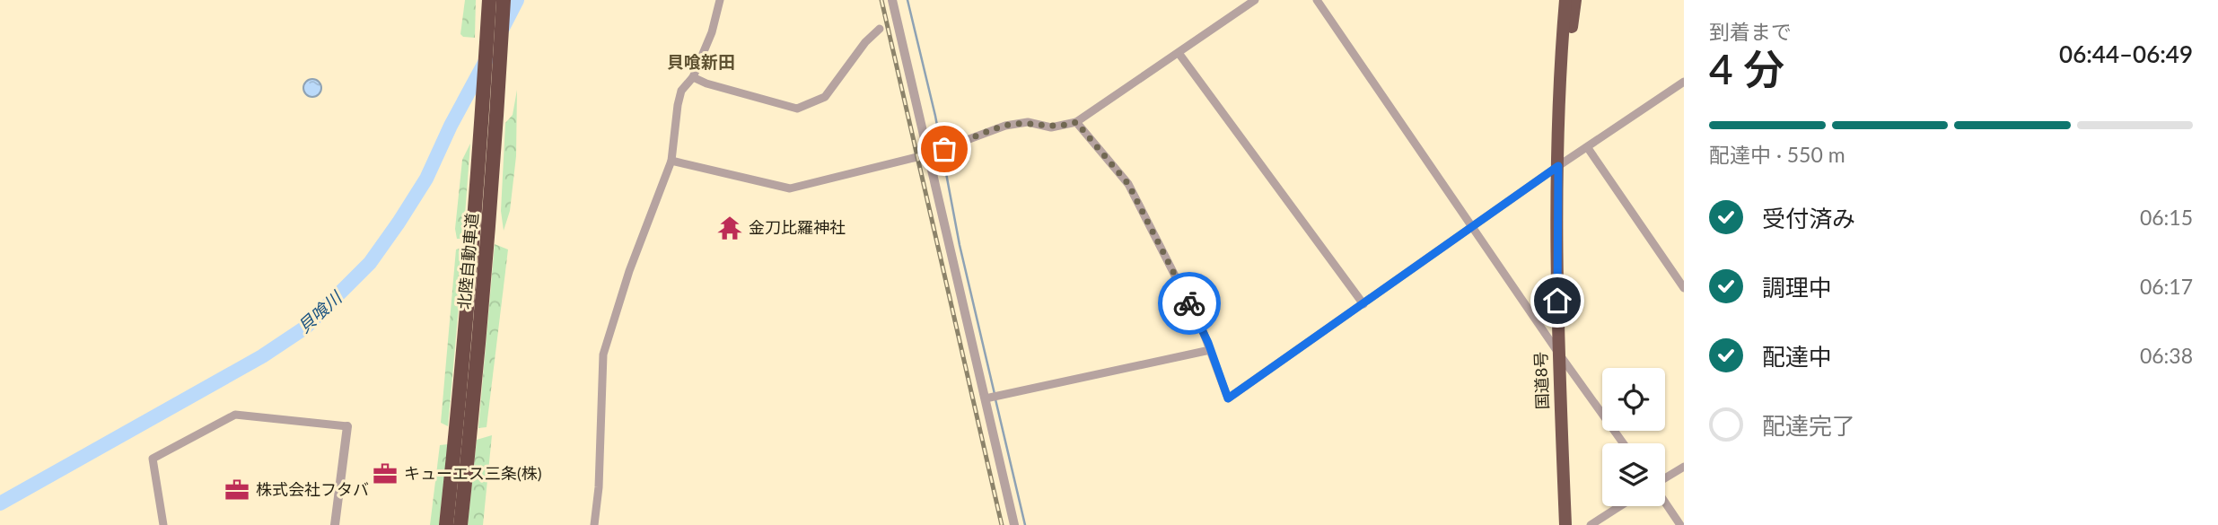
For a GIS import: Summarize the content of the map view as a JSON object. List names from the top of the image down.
{
  "streets": {
    "highway": ["北陸自動車道", "国道8号"]
  },
  "districts": ["貝喰新田"],
  "water": ["貝喰川"],
  "places": {
    "temple": ["金刀比羅神社"],
    "office": ["キューエス三条(株)", "株式会社フタバ"]
  },
  "page": {
    "heading": ["4 分", "到着まで", "06:44–06:49"],
    "bar": "配達中 · 550 m",
    "list": [
      ["受付済み", "06:15"],
      ["調理中", "06:17"],
      ["配達中", "06:38"],
      "配達完了"
    ]
  }
}
